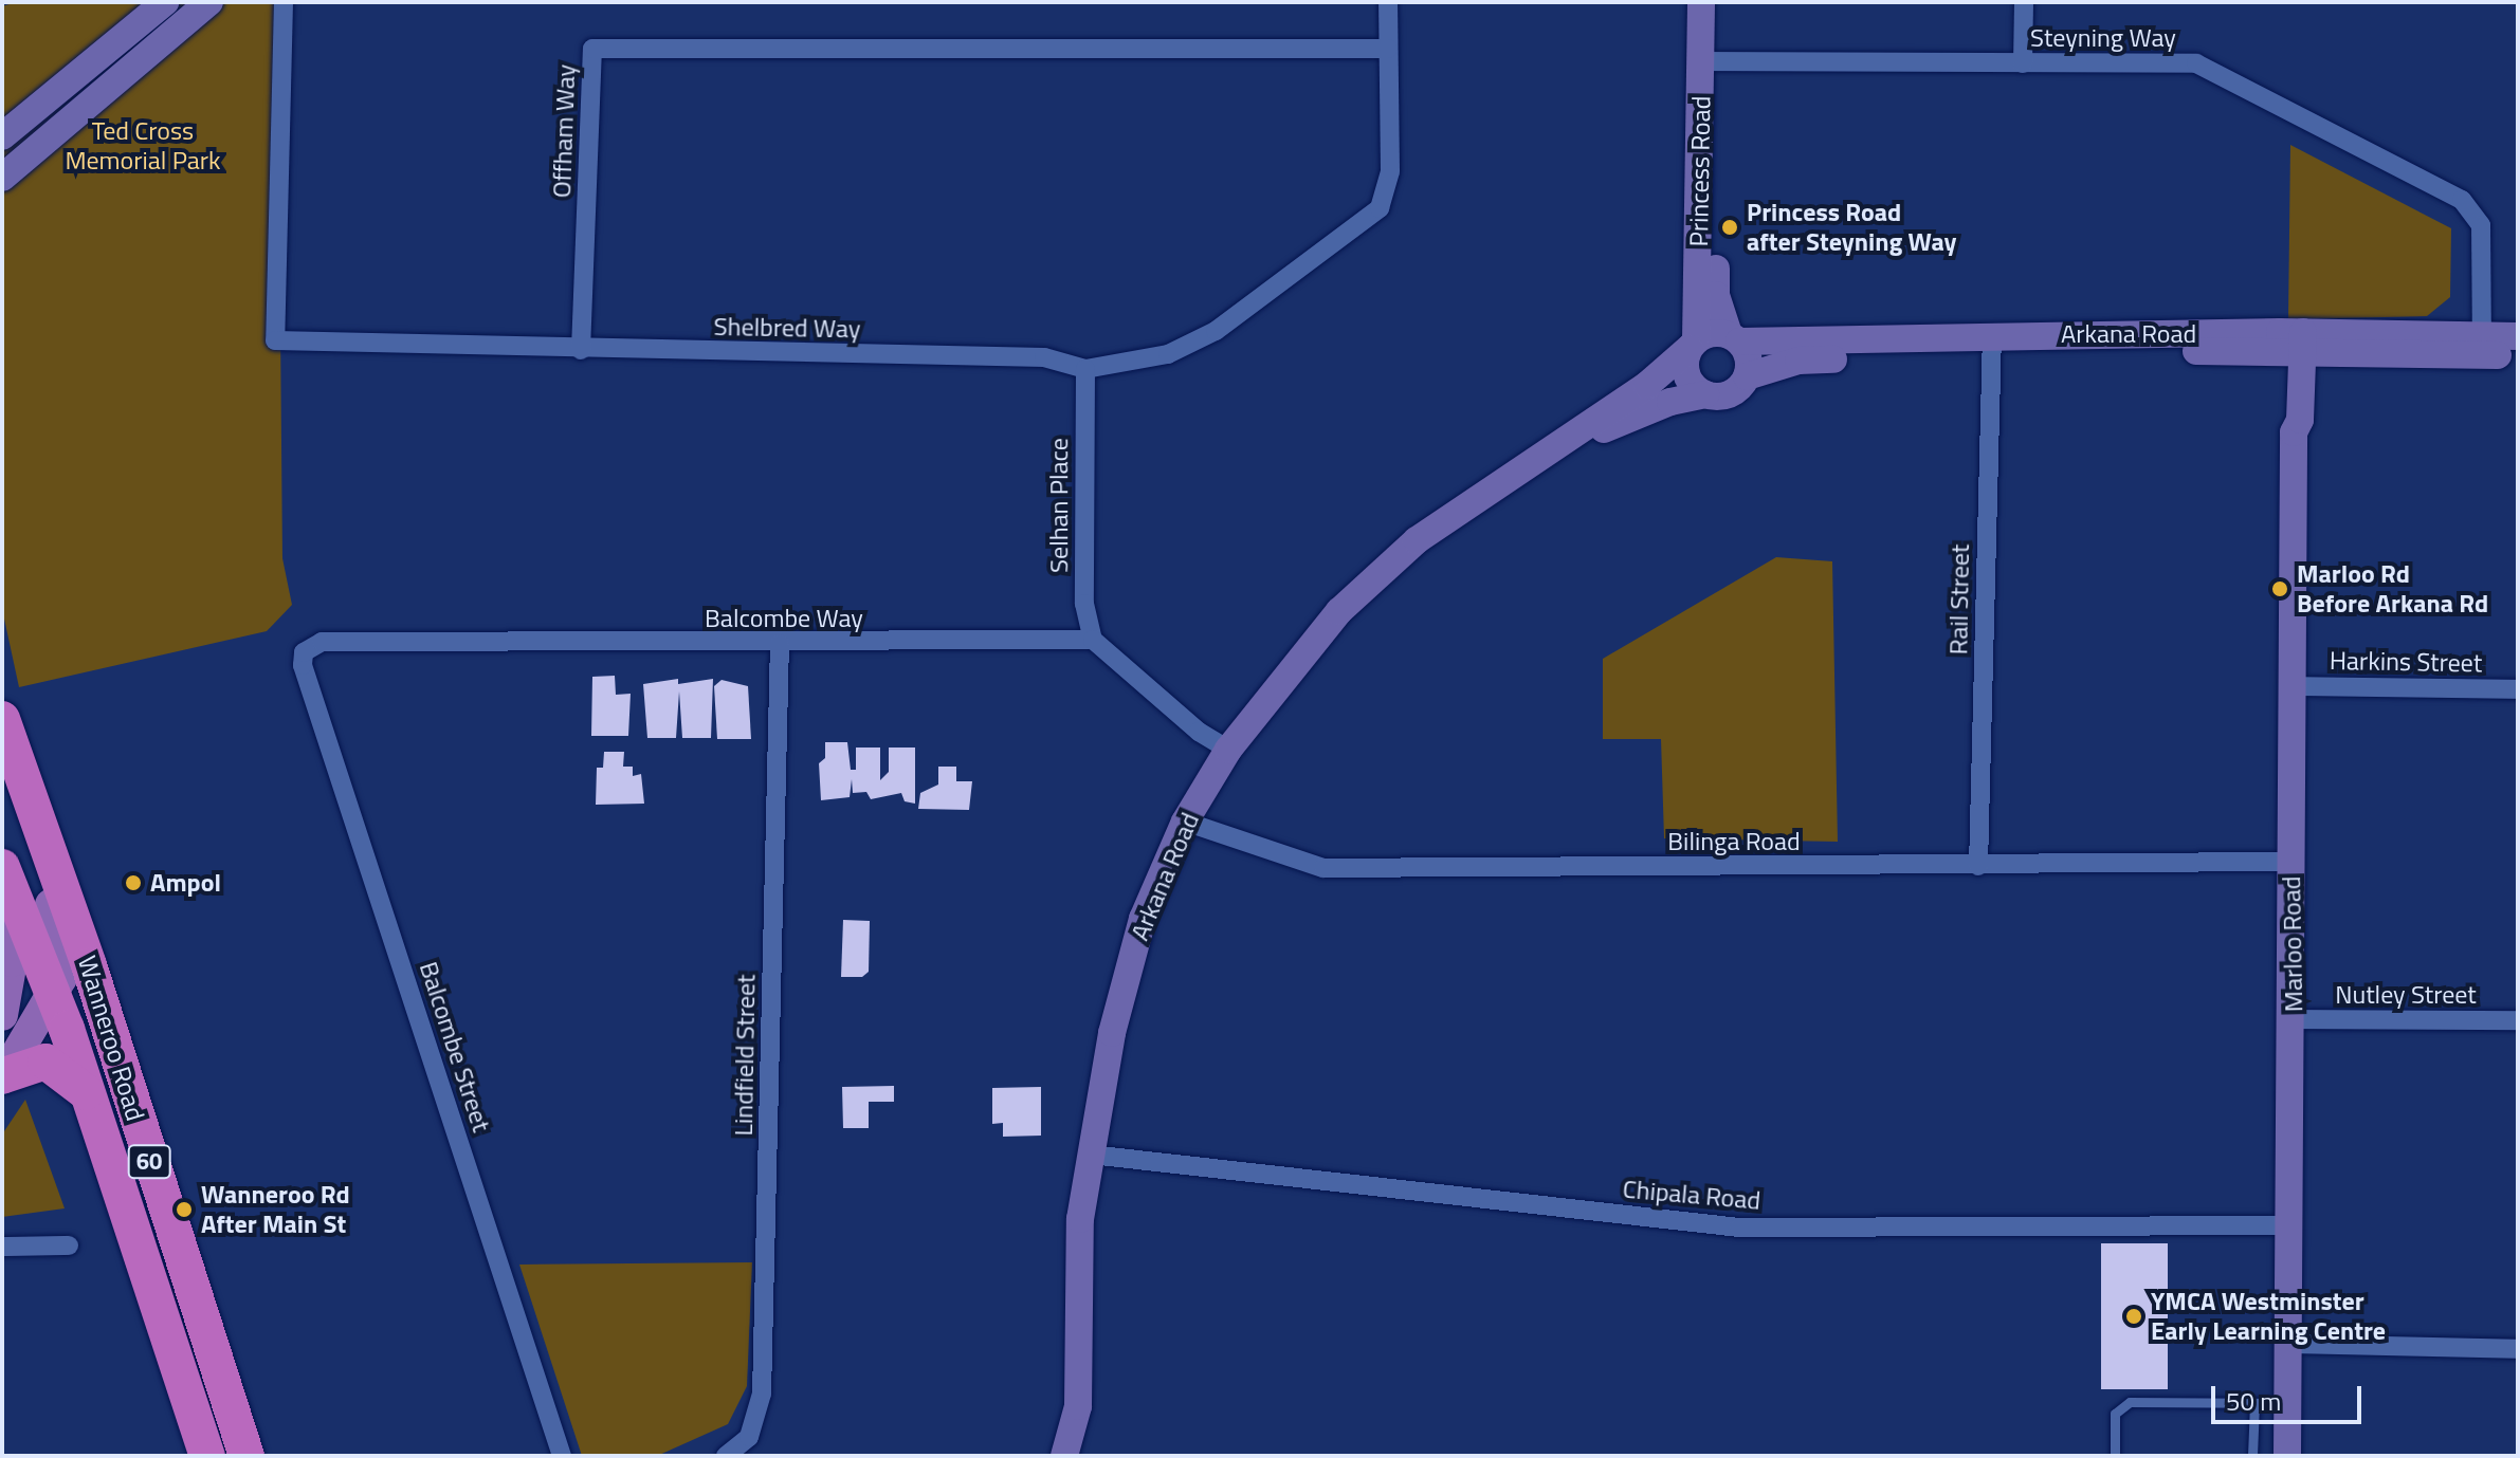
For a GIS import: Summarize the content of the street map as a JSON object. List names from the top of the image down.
{
  "streets": {
    "highway": ["Wanneroo Road", "60"],
    "street": [
      "Steyning Way",
      "Offham Way",
      "Princess Road",
      "Shelbred Way",
      "Arkana Road",
      "Selhan Place",
      "Rail Street",
      "Balcombe Way",
      "Harkins Street",
      "Bilinga Road",
      "Marloo Road",
      "Nutley Street",
      "Balcombe Street",
      "Lindfield Street",
      "Chipala Road"
    ]
  },
  "crossings": [
    ["Steyning Way", "Princess Road"],
    ["Steyning Way", "Arkana Road"],
    ["Offham Way", "Shelbred Way"],
    ["Princess Road", "Arkana Road"],
    ["Shelbred Way", "Selhan Place"],
    ["Arkana Road", "Rail Street"],
    ["Arkana Road", "Bilinga Road"],
    ["Arkana Road", "Marloo Road"],
    ["Arkana Road", "Chipala Road"],
    ["Selhan Place", "Balcombe Way"],
    ["Rail Street", "Bilinga Road"],
    ["Balcombe Way", "Balcombe Street"],
    ["Balcombe Way", "Lindfield Street"],
    ["Harkins Street", "Marloo Road"],
    ["Bilinga Road", "Marloo Road"],
    ["Marloo Road", "Nutley Street"],
    ["Marloo Road", "Chipala Road"]
  ],
  "parks": ["Ted Cross Memorial Park"],
  "places": [
    "Princess Road after Steyning Way",
    "Marloo Rd Before Arkana Rd",
    "Ampol",
    "Wanneroo Rd After Main St",
    "YMCA Westminster Early Learning Centre"
  ],
  "scale_bar": "50 m"
}
